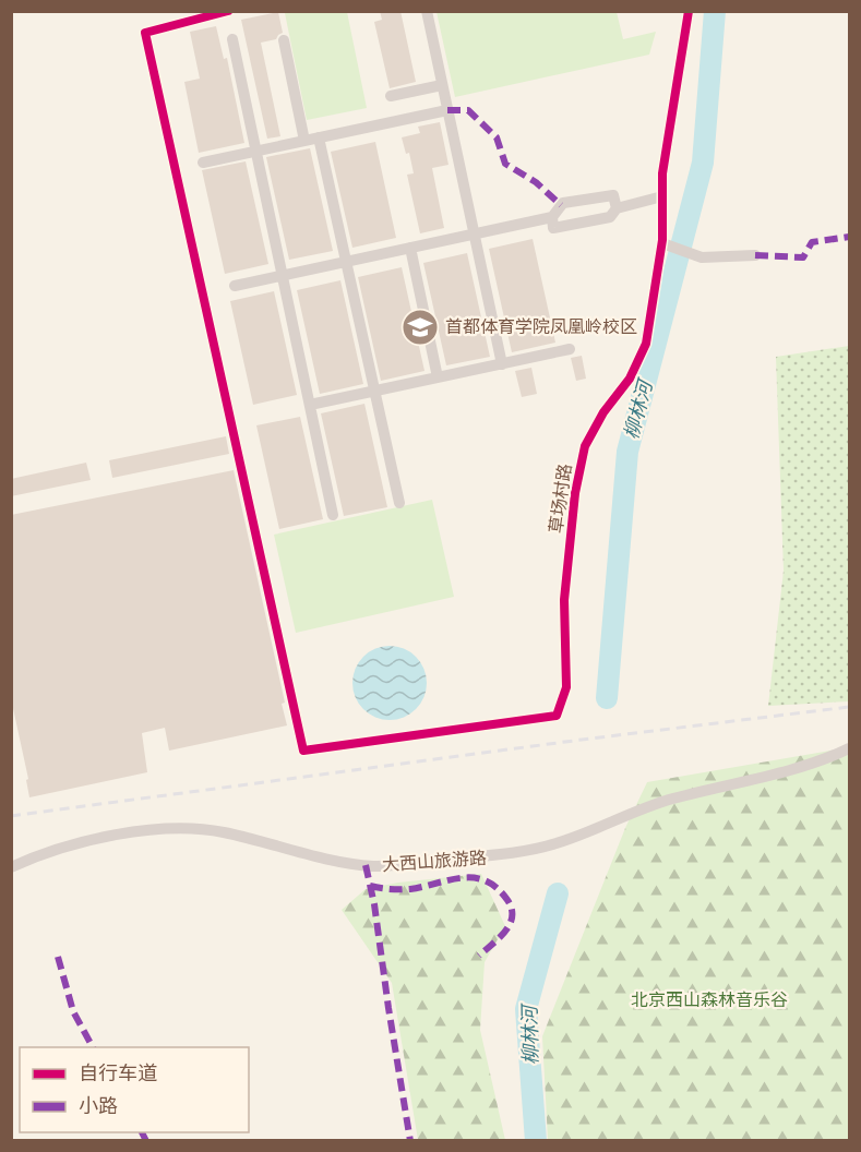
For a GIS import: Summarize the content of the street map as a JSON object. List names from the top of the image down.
{
  "streets": {
    "street": ["草场村路", "大西山旅游路"]
  },
  "water": ["柳林河"],
  "parks": ["北京西山森林音乐谷"],
  "places": {
    "school or university": ["首都体育学院凤凰岭校区"]
  },
  "legend": ["自行车道", "小路"]
}
